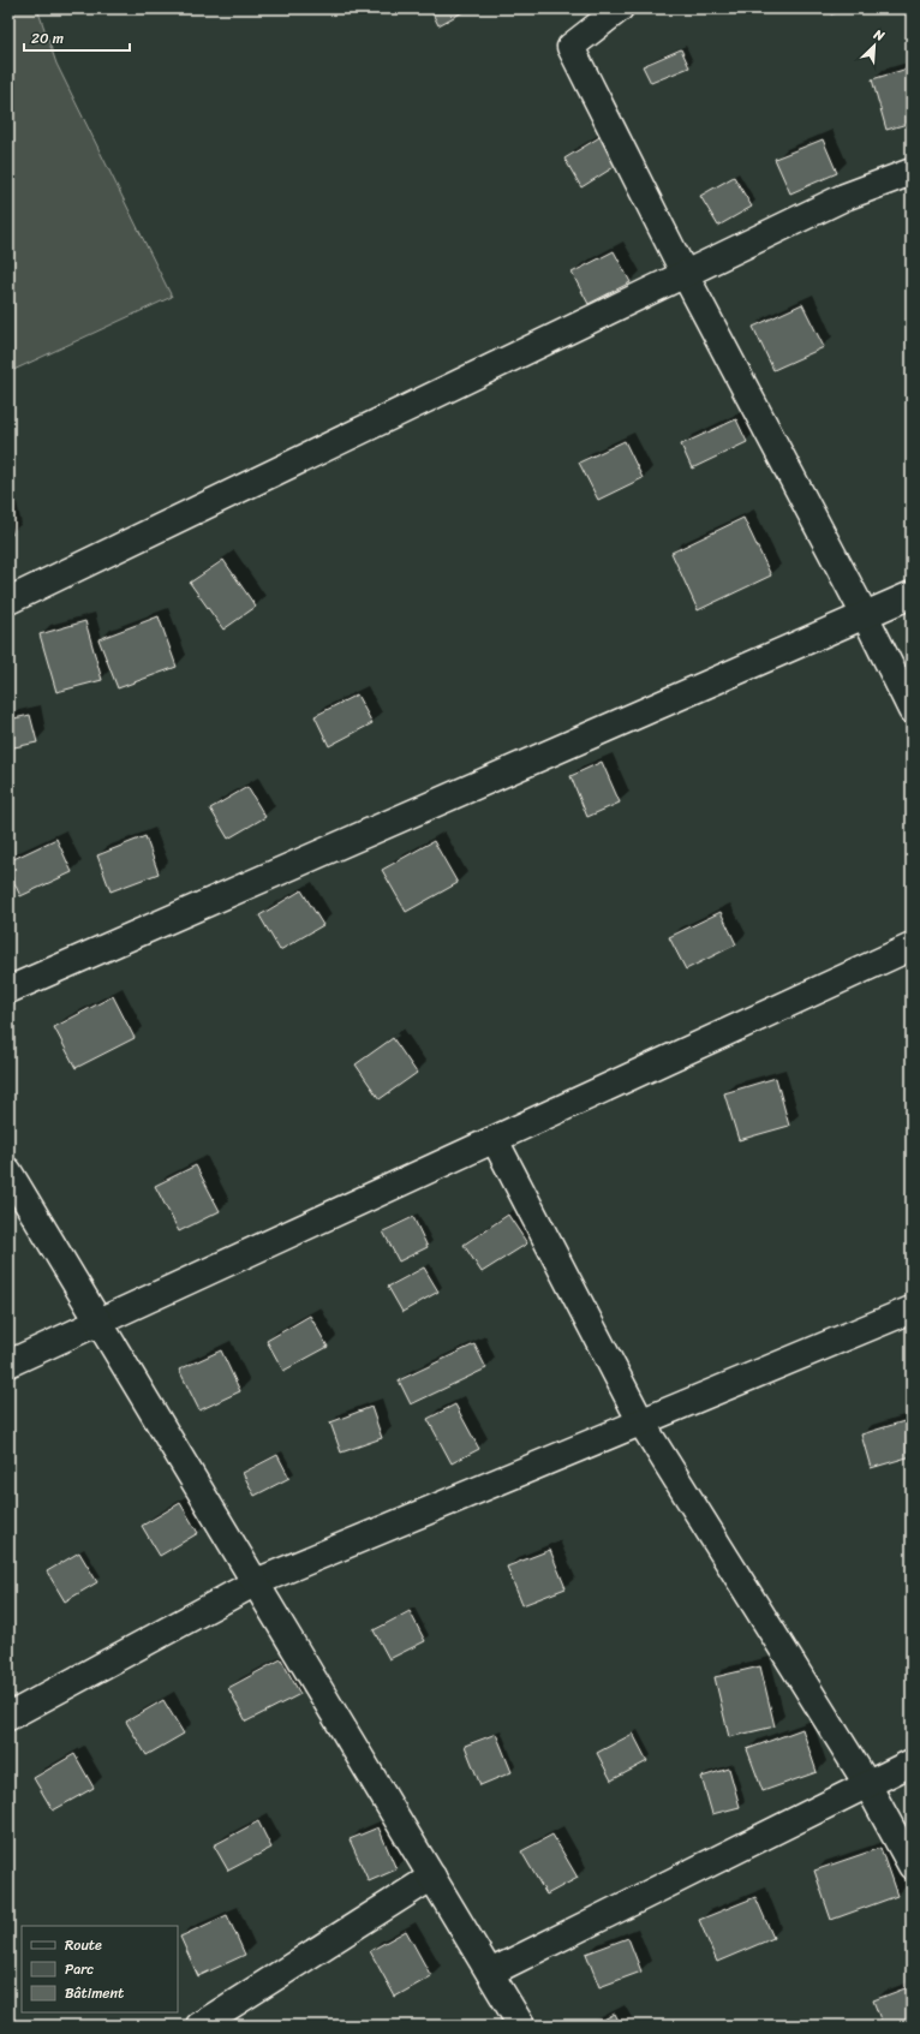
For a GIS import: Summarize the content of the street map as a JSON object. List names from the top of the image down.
{
  "legend": ["Route", "Parc", "Bâtiment"],
  "scale_bar": "20 m",
  "north": "top right"
}
